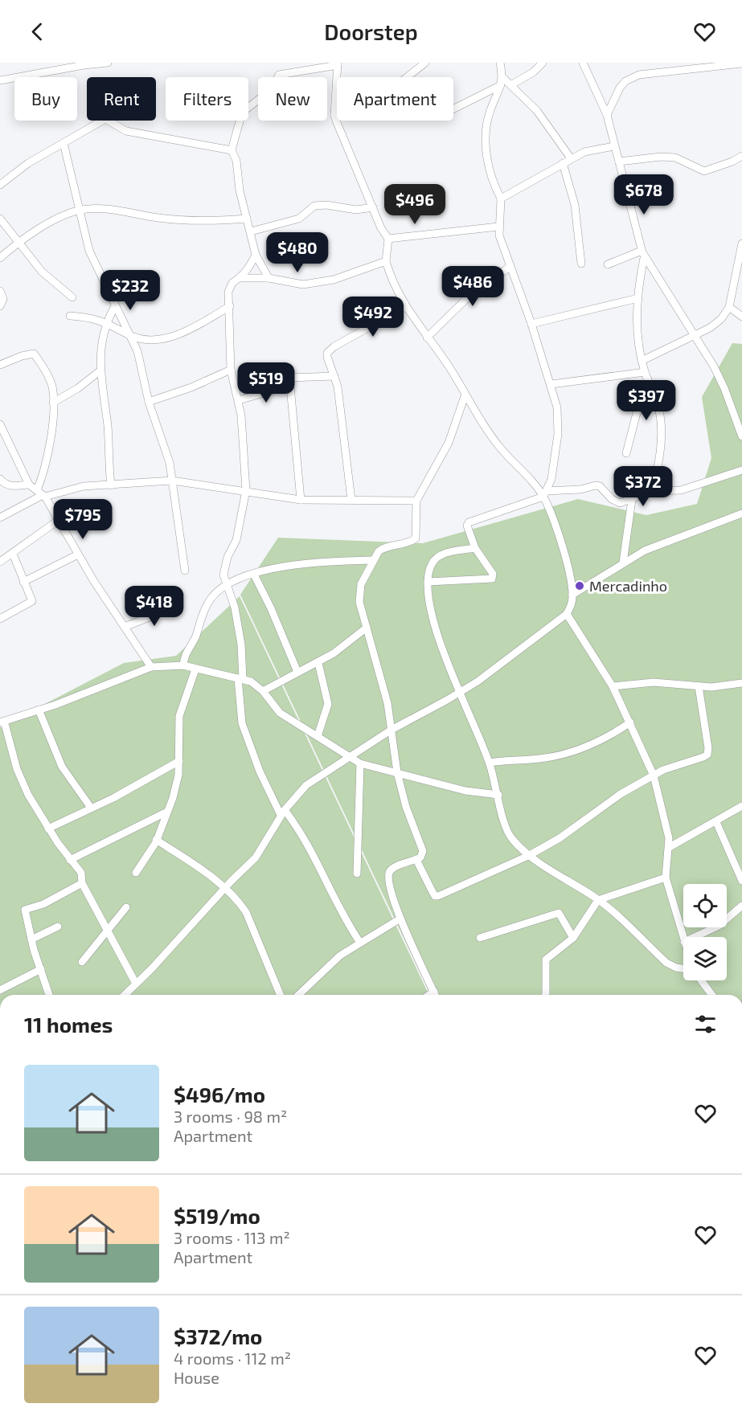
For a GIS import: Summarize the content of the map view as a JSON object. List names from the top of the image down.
{
  "places": ["Mercadinho"],
  "page": {
    "header": "Doorstep",
    "chip": [
      "Buy",
      "Rent",
      "Filters",
      "New",
      "Apartment"
    ],
    "price": [
      "$678",
      "$496",
      "$480",
      "$486",
      "$232",
      "$492",
      "$519",
      "$397",
      "$372",
      "$795",
      "$418"
    ],
    "heading": "11 homes",
    "list": [
      {
        "name": "$496/mo",
        "note": "3 rooms · 98 m² · Apartment"
      },
      {
        "name": "$519/mo",
        "note": "3 rooms · 113 m² · Apartment"
      },
      {
        "name": "$372/mo",
        "note": "4 rooms · 112 m² · House"
      }
    ]
  }
}
